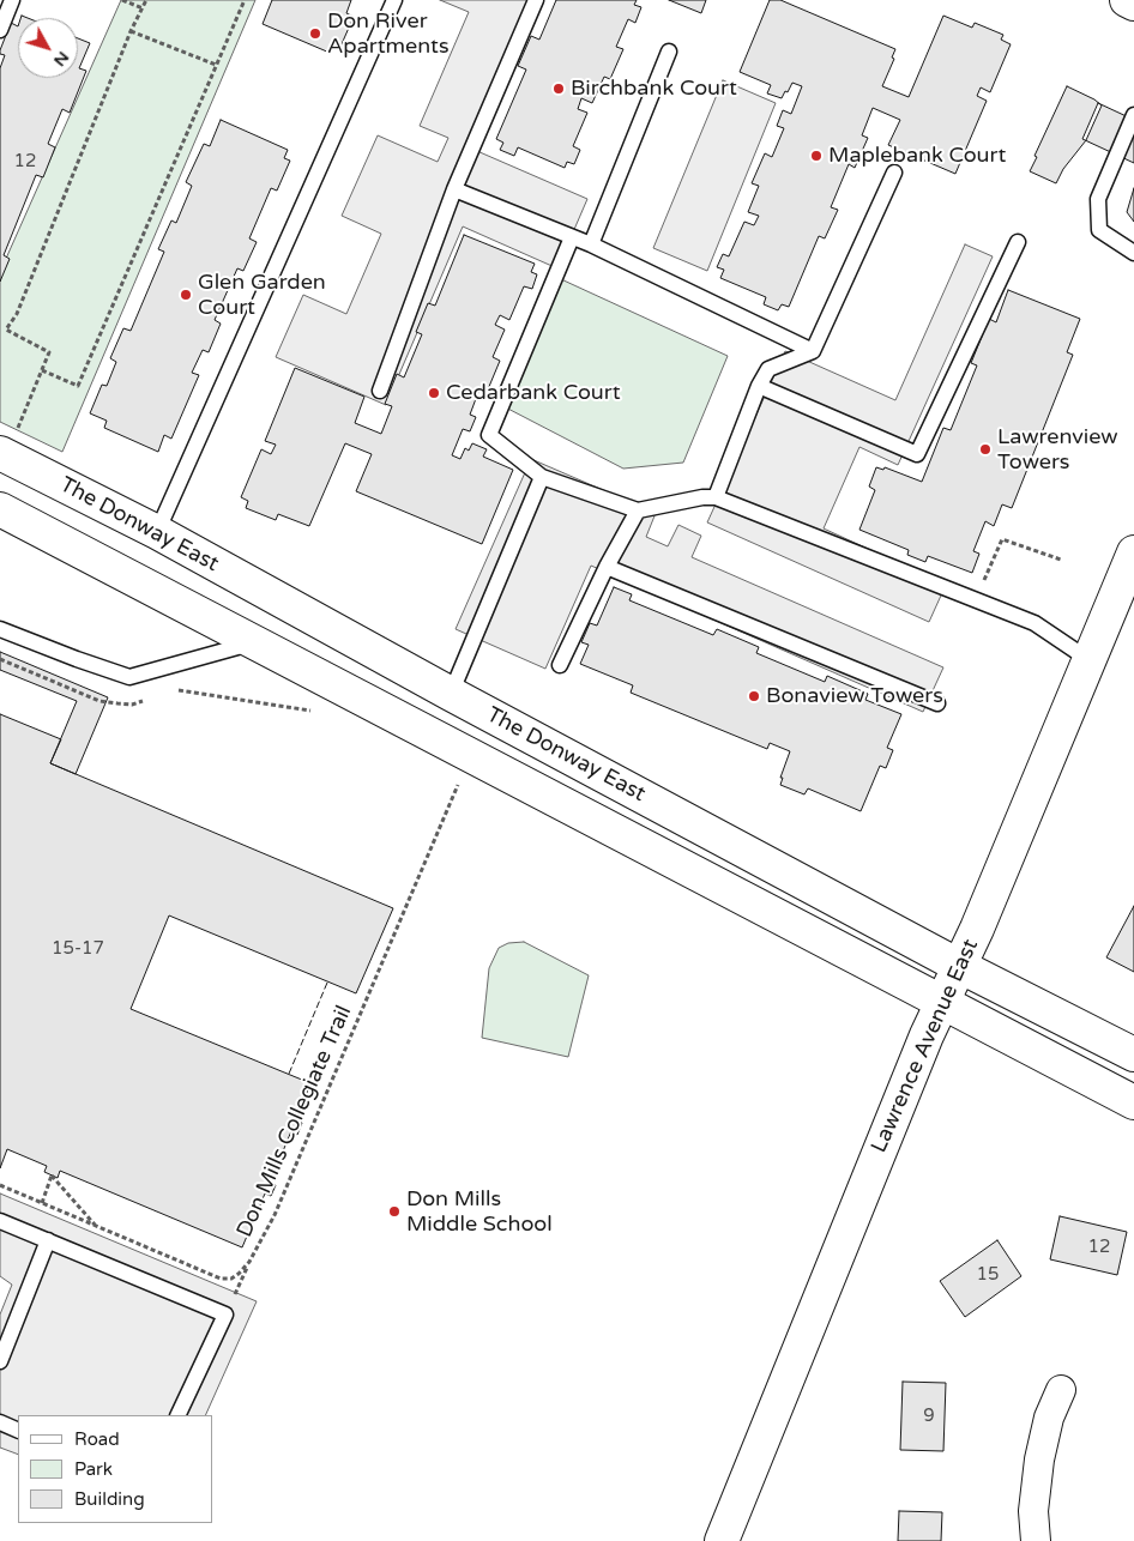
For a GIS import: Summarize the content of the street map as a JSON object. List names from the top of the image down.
{
  "streets": {
    "street": ["The Donway East", "Lawrence Avenue East"],
    "path": ["Don Mills Collegiate Trail"]
  },
  "crossings": [
    ["The Donway East", "Lawrence Avenue East"]
  ],
  "places": [
    "Don River Apartments",
    "Birchbank Court",
    "Maplebank Court",
    "Glen Garden Court",
    "Cedarbank Court",
    "Lawrenview Towers",
    "Bonaview Towers",
    "Don Mills Middle School"
  ],
  "house_numbers": [
    "12",
    "15-17",
    "12",
    "15",
    "9"
  ],
  "legend": ["Road", "Park", "Building"],
  "north": "bottom right"
}
